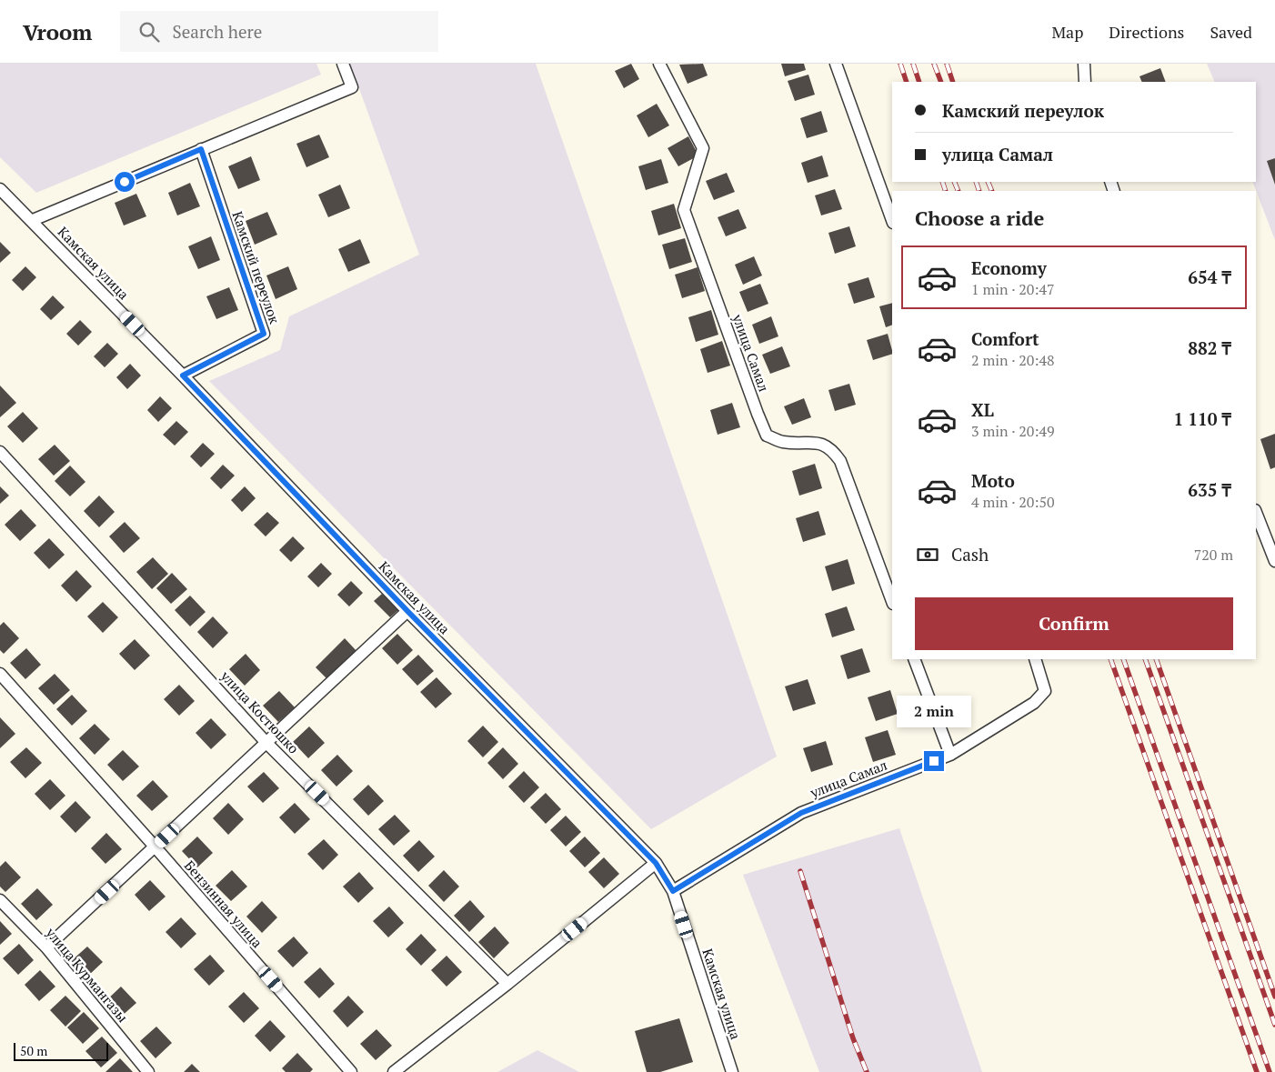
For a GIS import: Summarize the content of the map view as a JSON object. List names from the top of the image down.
{
  "streets": {
    "street": [
      "Камская улица",
      "Камский переулок",
      "улица Самал",
      "улица Костюшко",
      "Бензинная улица",
      "улица Курмангазы"
    ]
  },
  "crossings": [
    ["Камская улица", "Камский переулок"],
    ["Камская улица", "улица Самал"]
  ],
  "scale_bar": "50 m",
  "page": {
    "header": "Vroom",
    "search": "Search here",
    "nav": ["Map", "Directions", "Saved"],
    "banner": ["Камский переулок", "улица Самал"],
    "heading": "Choose a ride",
    "list": [
      {
        "name": "Economy",
        "note": "1 min · 20:47",
        "value": "654 ₸"
      },
      {
        "name": "Comfort",
        "note": "2 min · 20:48",
        "value": "882 ₸"
      },
      {
        "name": "XL",
        "note": "3 min · 20:49",
        "value": "1 110 ₸"
      },
      {
        "name": "Moto",
        "note": "4 min · 20:50",
        "value": "635 ₸"
      }
    ],
    "pay": ["Cash", "720 m"],
    "buttons": "Confirm",
    "bubble": "2 min",
    "scale": "50 m"
  }
}
